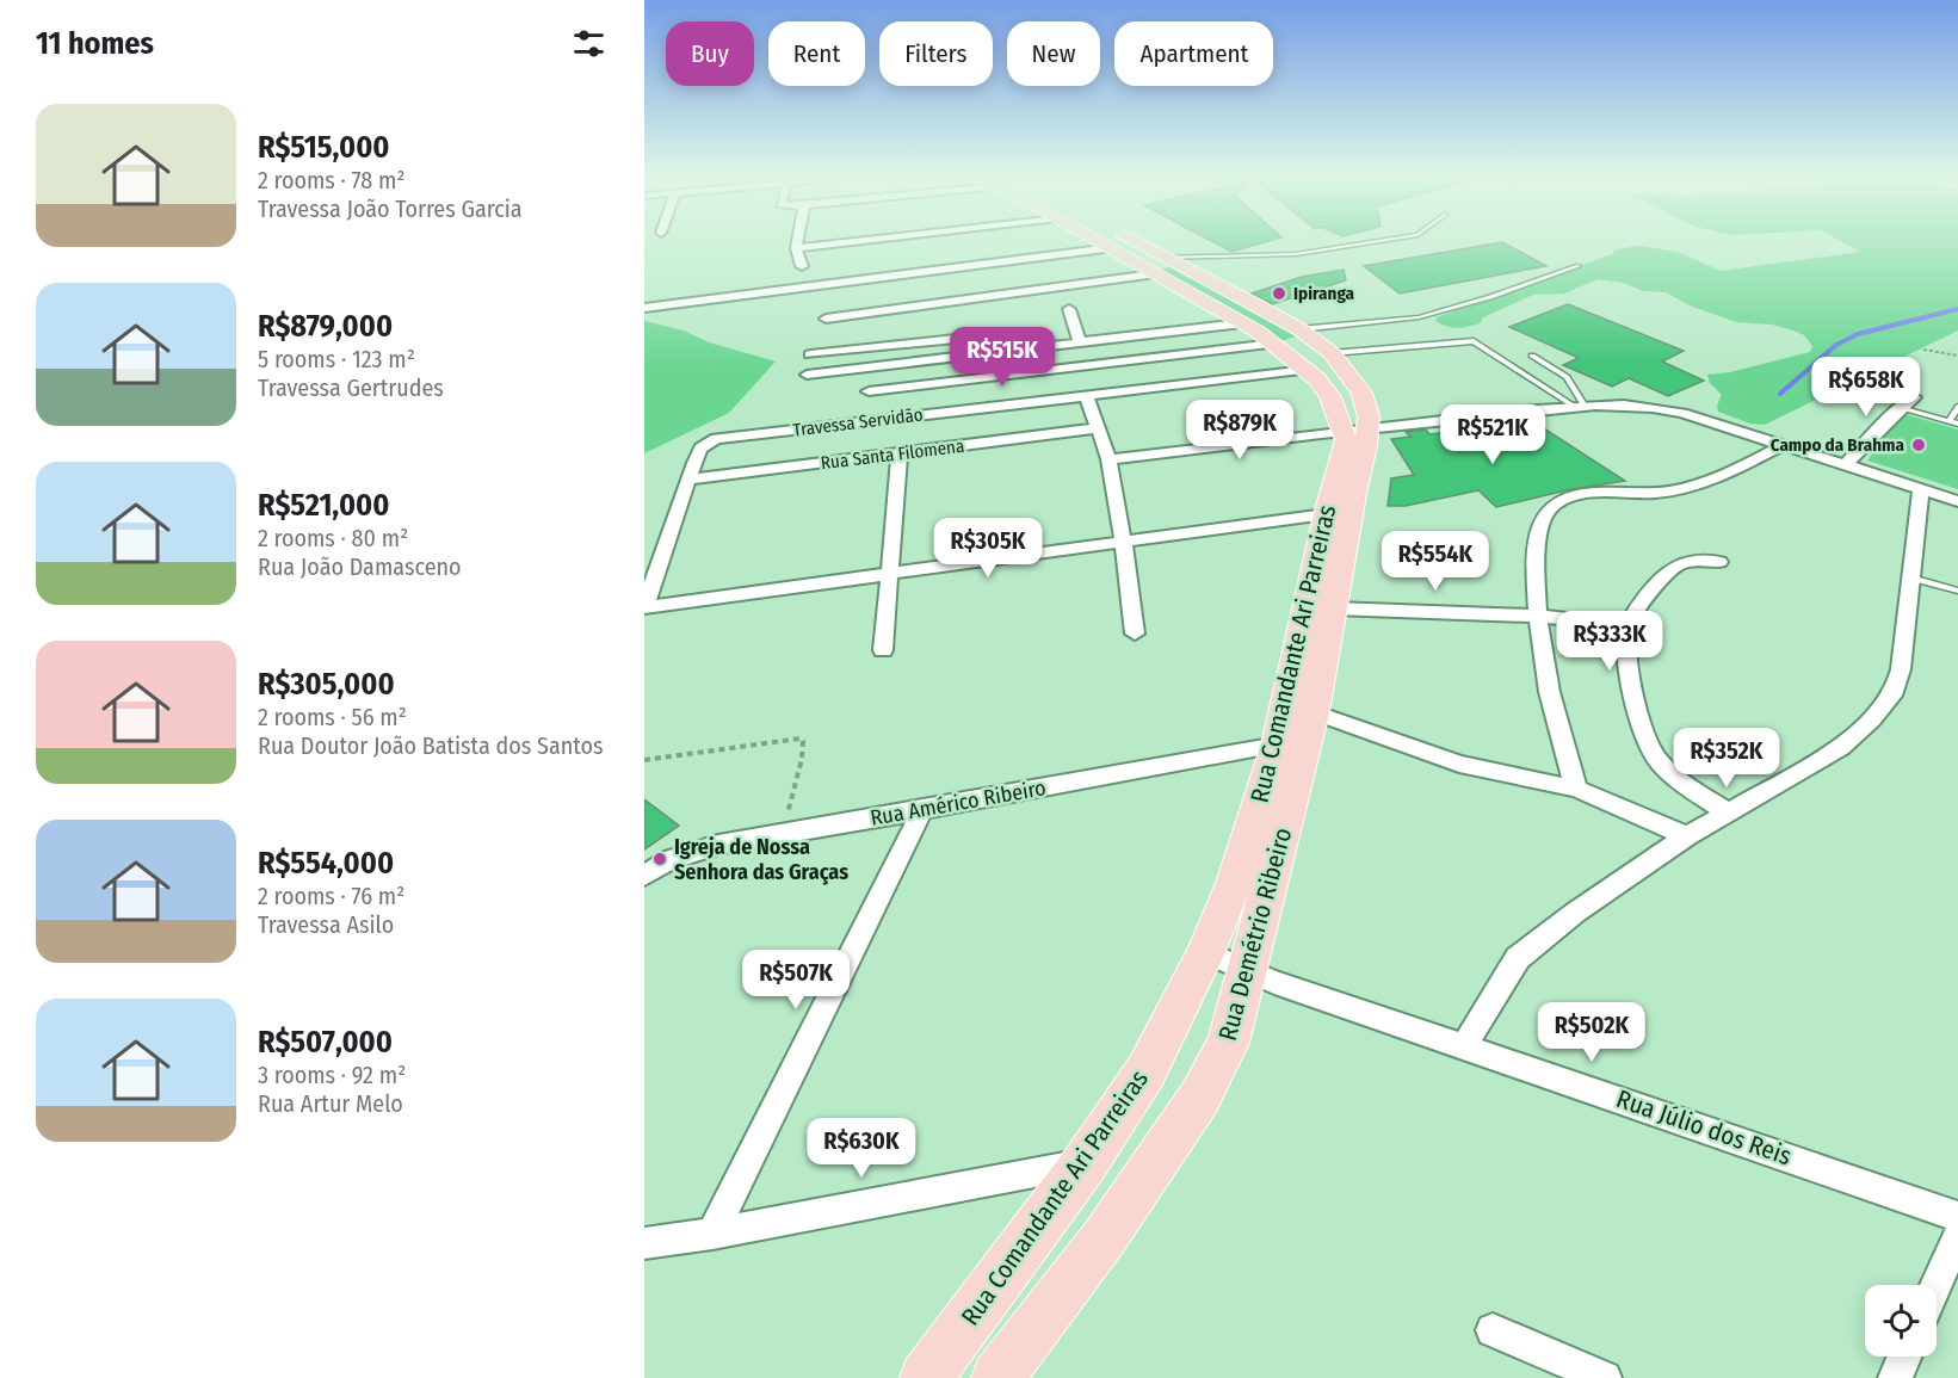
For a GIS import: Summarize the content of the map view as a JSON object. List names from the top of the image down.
{
  "streets": {
    "main road": ["Rua Comandante Ari Parreiras", "Rua Demétrio Ribeiro"],
    "street": [
      "Travessa Servidão",
      "Rua Santa Filomena",
      "Rua Américo Ribeiro",
      "Rua Júlio dos Reis"
    ]
  },
  "crossings": [
    ["Travessa Servidão", "Rua Santa Filomena"],
    ["Rua Comandante Ari Parreiras", "Rua Américo Ribeiro"],
    ["Rua Comandante Ari Parreiras", "Rua Demétrio Ribeiro"],
    ["Rua Comandante Ari Parreiras", "Rua Júlio dos Reis"],
    ["Rua Demétrio Ribeiro", "Rua Júlio dos Reis"]
  ],
  "places": ["Ipiranga", "Campo da Brahma", "Igreja de Nossa Senhora das Graças"],
  "page": {
    "heading": "11 homes",
    "chip": [
      "Buy",
      "Rent",
      "Filters",
      "New",
      "Apartment"
    ],
    "list": [
      {
        "name": "R$515,000",
        "note": "2 rooms · 78 m² · Travessa João Torres Garcia"
      },
      {
        "name": "R$879,000",
        "note": "5 rooms · 123 m² · Travessa Gertrudes"
      },
      {
        "name": "R$521,000",
        "note": "2 rooms · 80 m² · Rua João Damasceno"
      },
      {
        "name": "R$305,000",
        "note": "2 rooms · 56 m² · Rua Doutor João Batista dos Santos"
      },
      {
        "name": "R$554,000",
        "note": "2 rooms · 76 m² · Travessa Asilo"
      },
      {
        "name": "R$507,000",
        "note": "3 rooms · 92 m² · Rua Artur Melo"
      }
    ],
    "price": [
      "R$515K",
      "R$658K",
      "R$879K",
      "R$521K",
      "R$305K",
      "R$554K",
      "R$333K",
      "R$352K",
      "R$507K",
      "R$502K",
      "R$630K"
    ]
  }
}
